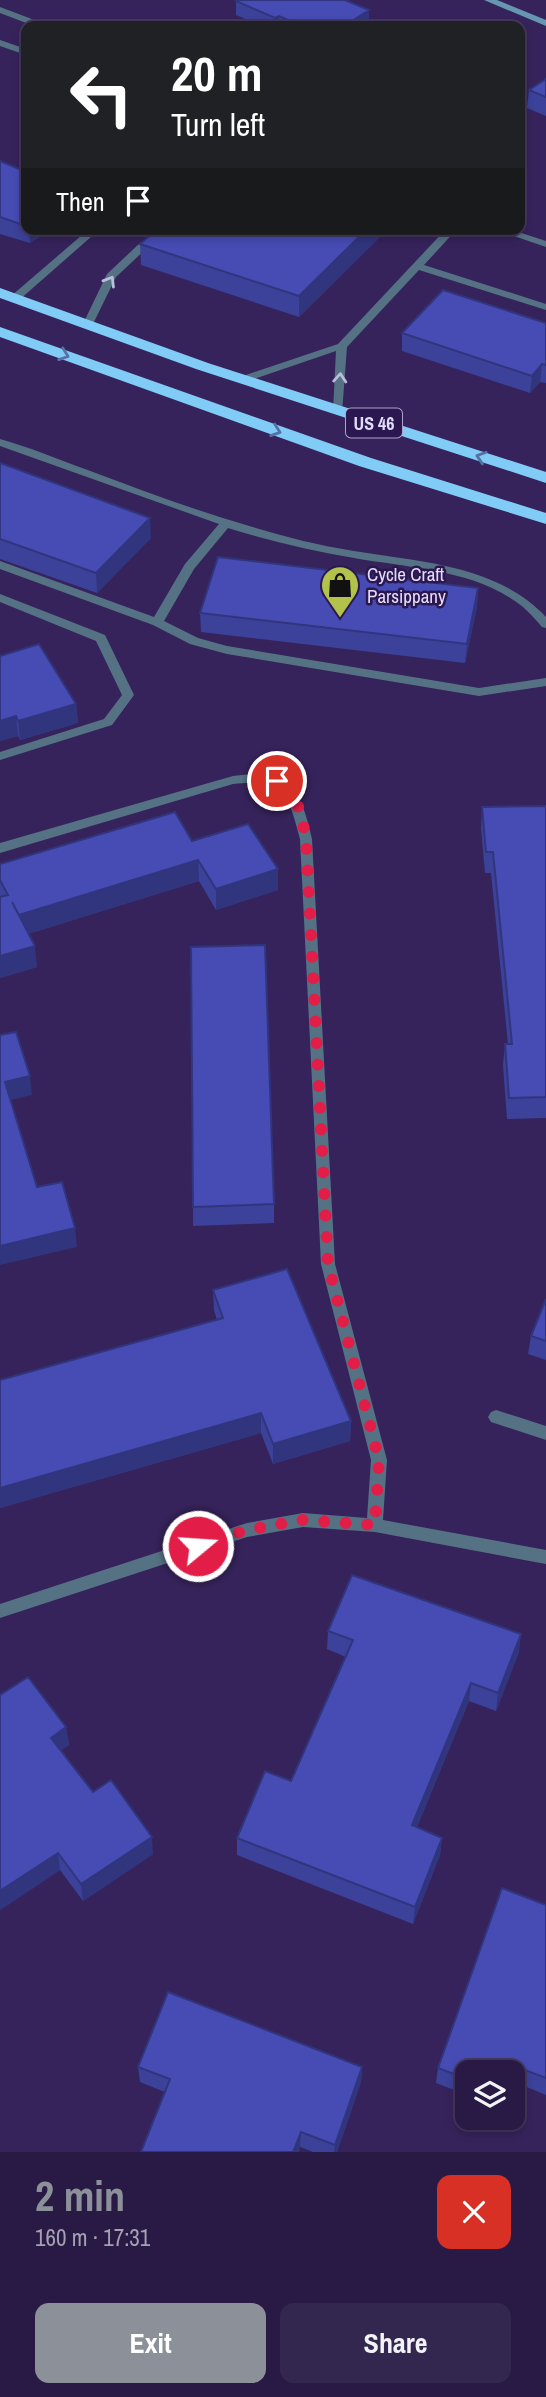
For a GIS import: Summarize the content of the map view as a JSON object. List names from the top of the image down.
{
  "streets": {
    "highway": ["US 46"]
  },
  "places": {
    "shop": ["Cycle Craft Parsippany"]
  },
  "page": {
    "turn": ["20 m", "Turn left"],
    "then": "Then",
    "heading": ["2 min", "160 m · 17:31"],
    "buttons": ["Exit", "Share"]
  }
}
